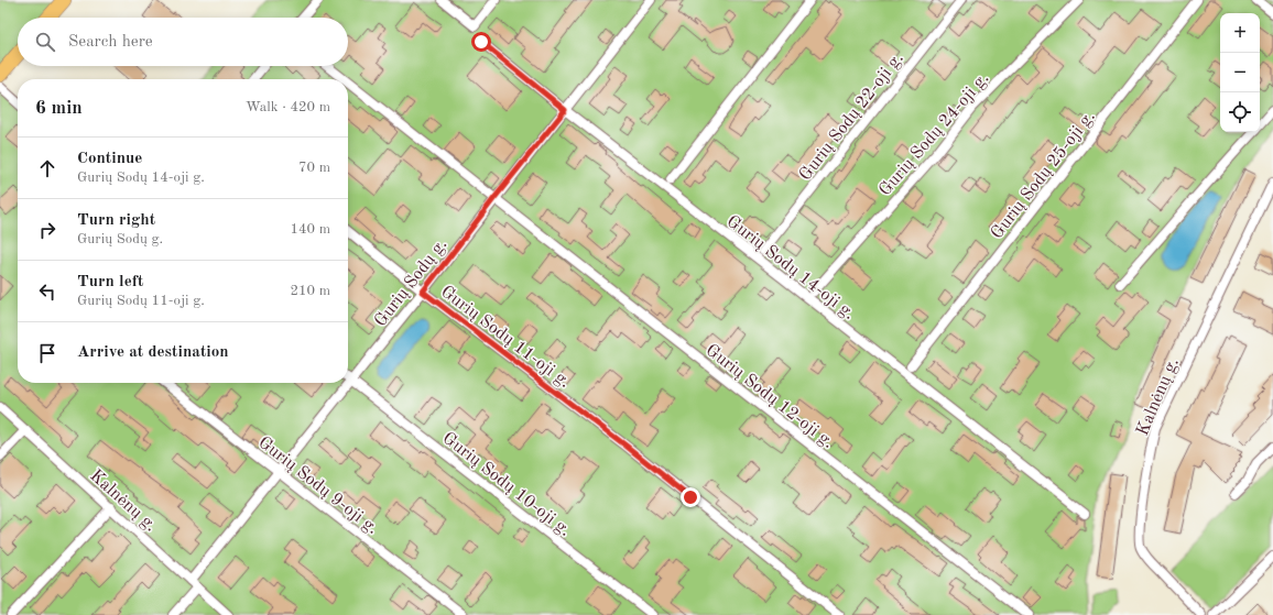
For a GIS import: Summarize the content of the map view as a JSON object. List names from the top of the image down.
{
  "streets": {
    "street": [
      "Gurių Sodų 22-oji g.",
      "Gurių Sodų 24-oji g.",
      "Gurių Sodų 25-oji g.",
      "Gurių Sodų 14-oji g.",
      "Gurių Sodų g.",
      "Gurių Sodų 11-oji g.",
      "Gurių Sodų 12-oji g.",
      "Kalnėnų g.",
      "Gurių Sodų 10-oji g.",
      "Gurių Sodų 9-oji g."
    ]
  },
  "crossings": [
    ["Gurių Sodų 14-oji g.", "Gurių Sodų g."],
    ["Gurių Sodų g.", "Gurių Sodų 11-oji g."],
    ["Gurių Sodų g.", "Gurių Sodų 12-oji g."],
    ["Gurių Sodų g.", "Kalnėnų g."],
    ["Gurių Sodų g.", "Gurių Sodų 10-oji g."],
    ["Gurių Sodų g.", "Gurių Sodų 9-oji g."]
  ],
  "page": {
    "map_buttons": ["+", "−"],
    "search": "Search here",
    "heading": ["6 min", "Walk · 420 m"],
    "list": [
      ["Continue", "Gurių Sodų 14-oji g.", "70 m"],
      ["Turn right", "Gurių Sodų g.", "140 m"],
      ["Turn left", "Gurių Sodų 11-oji g.", "210 m"],
      "Arrive at destination"
    ]
  }
}
